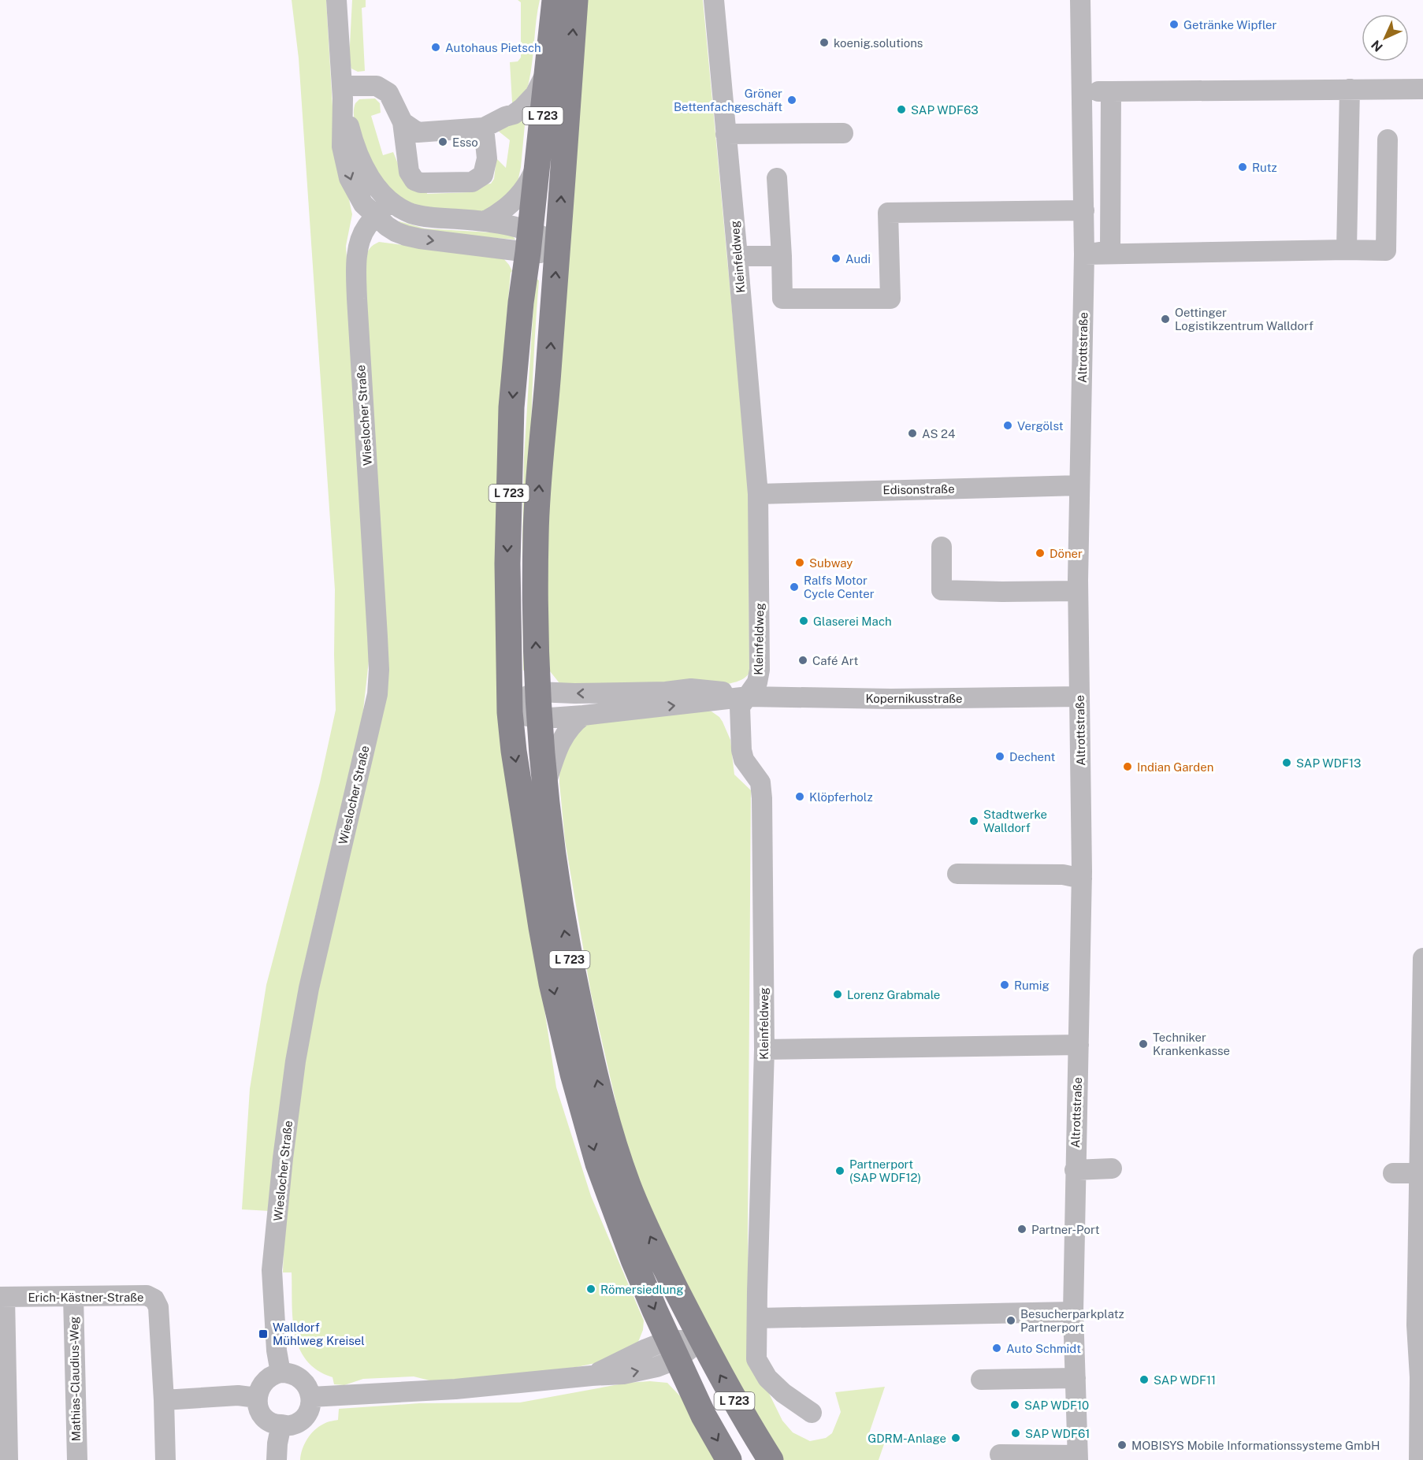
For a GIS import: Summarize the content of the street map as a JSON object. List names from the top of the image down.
{
  "streets": {
    "main road": ["L 723"],
    "street": [
      "Kleinfeldweg",
      "Altrottstraße",
      "Wieslocher Straße",
      "Edisonstraße",
      "Kopernikusstraße",
      "Erich-Kästner-Straße",
      "Mathias-Claudius-Weg"
    ]
  },
  "crossings": [
    ["L 723", "Kopernikusstraße"],
    ["Kleinfeldweg", "Edisonstraße"],
    ["Kleinfeldweg", "Kopernikusstraße"],
    ["Altrottstraße", "Edisonstraße"],
    ["Altrottstraße", "Kopernikusstraße"],
    ["Erich-Kästner-Straße", "Mathias-Claudius-Weg"]
  ],
  "places": {
    "other": [
      "Getränke Wipfler",
      "koenig.solutions",
      "Autohaus Pietsch",
      "Gröner Bettenfachgeschäft",
      "SAP WDF63",
      "Esso",
      "Rutz",
      "Audi",
      "Oettinger Logistikzentrum Walldorf",
      "Vergölst",
      "AS 24",
      "Döner",
      "Subway",
      "Ralfs Motor Cycle Center",
      "Glaserei Mach",
      "Café Art",
      "Dechent",
      "SAP WDF13",
      "Indian Garden",
      "Klöpferholz",
      "Stadtwerke Walldorf",
      "Rumig",
      "Lorenz Grabmale",
      "Techniker Krankenkasse",
      "Partnerport (SAP WDF12)",
      "Partner-Port",
      "Römersiedlung",
      "Besucherparkplatz Partnerport",
      "Auto Schmidt",
      "SAP WDF11",
      "SAP WDF10",
      "SAP WDF61",
      "GDRM-Anlage",
      "MOBISYS Mobile Informationssysteme GmbH"
    ],
    "transit": ["Walldorf Mühlweg Kreisel"]
  },
  "north": "bottom left"
}
